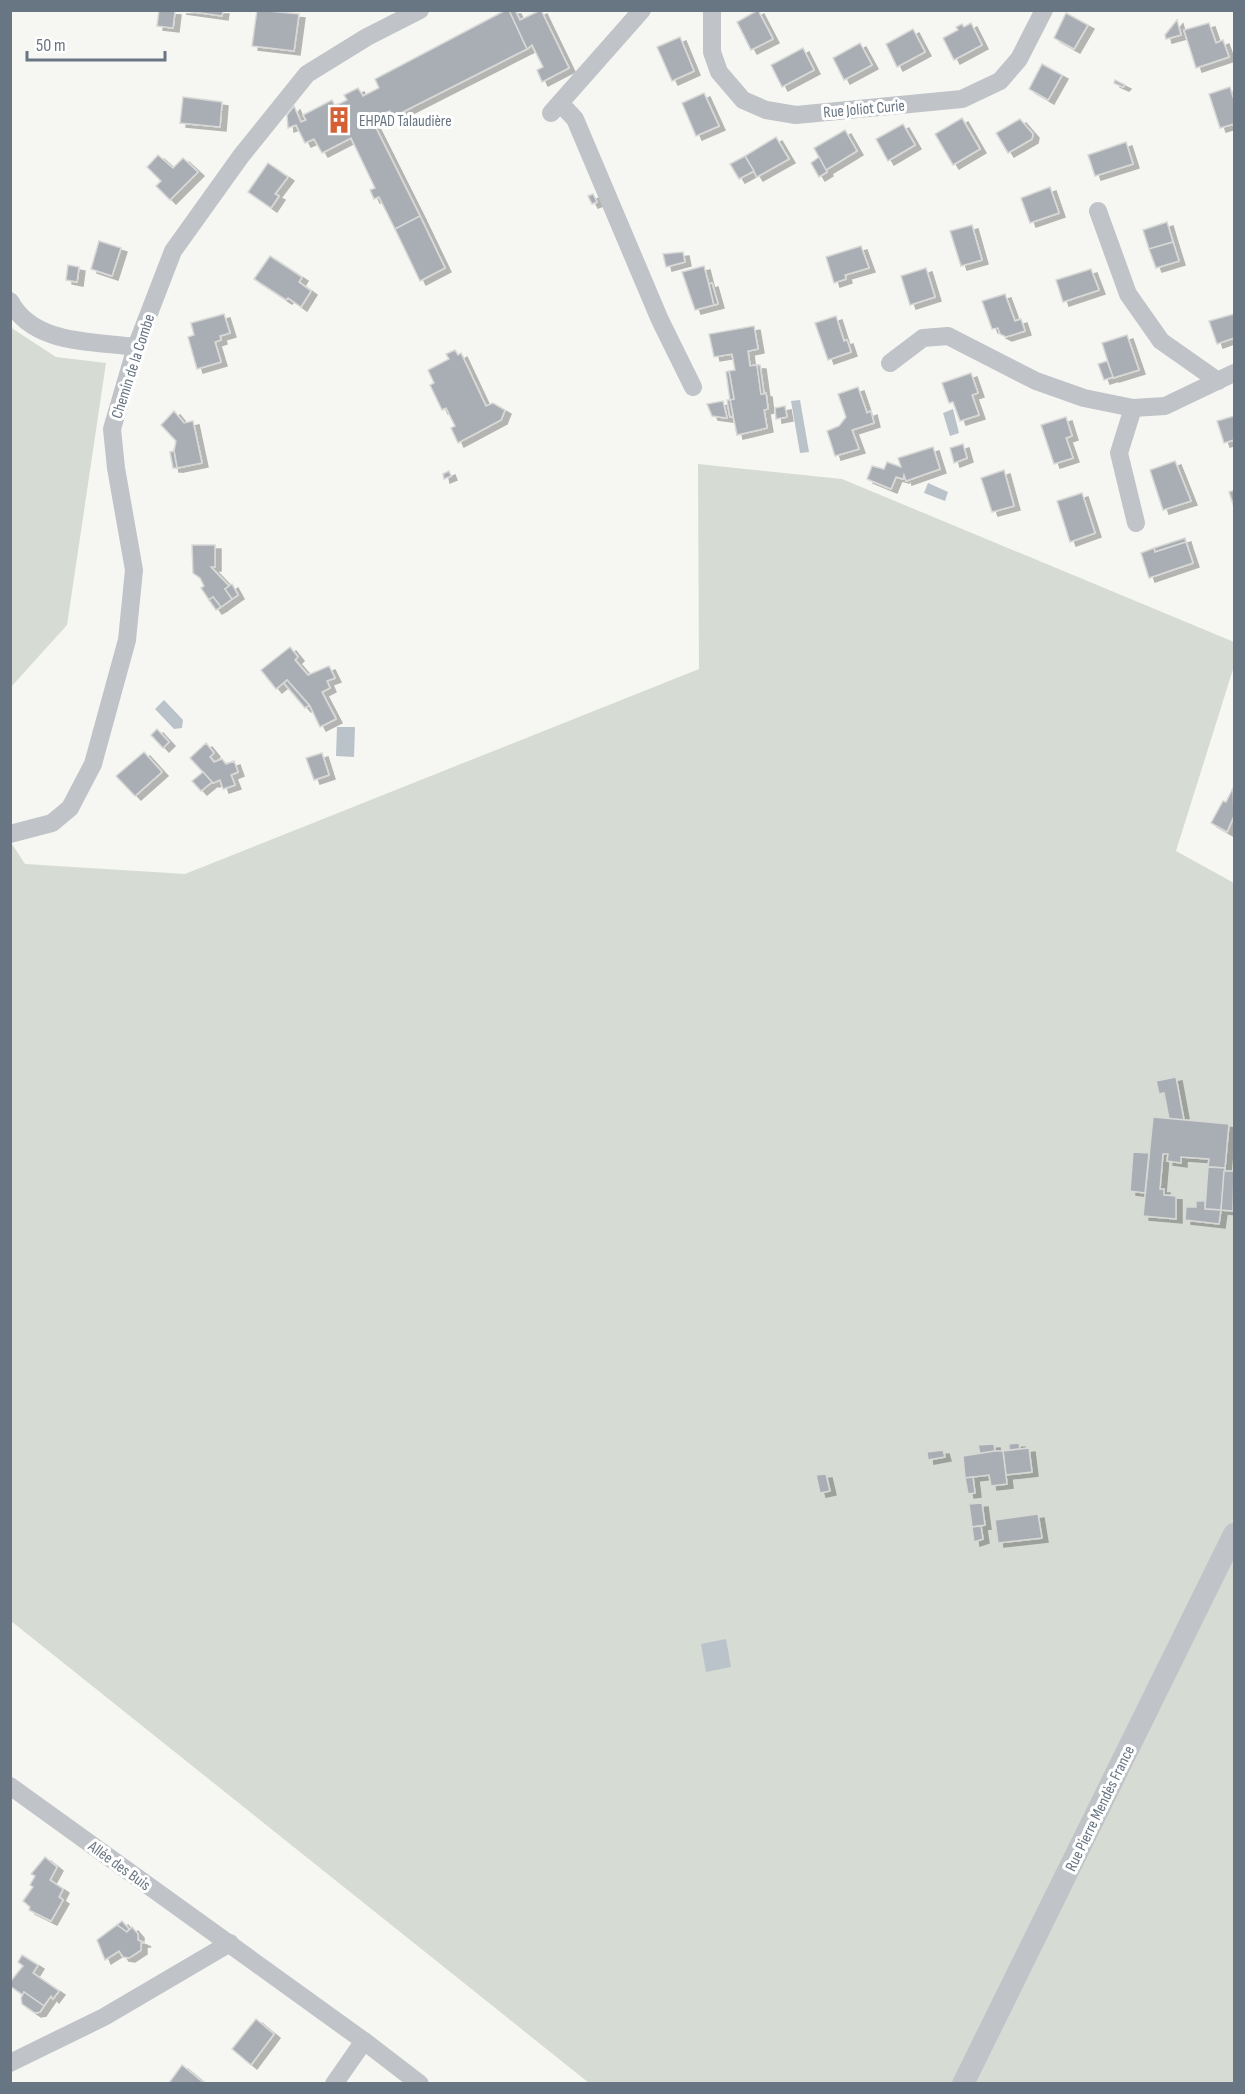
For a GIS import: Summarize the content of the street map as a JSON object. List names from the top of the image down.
{
  "streets": {
    "street": [
      "Rue Joliot Curie",
      "Chemin de la Combe",
      "Rue Pierre Mendès France",
      "Allée des Buis"
    ]
  },
  "places": {
    "building": ["EHPAD Talaudière"]
  },
  "scale_bar": "50 m"
}
